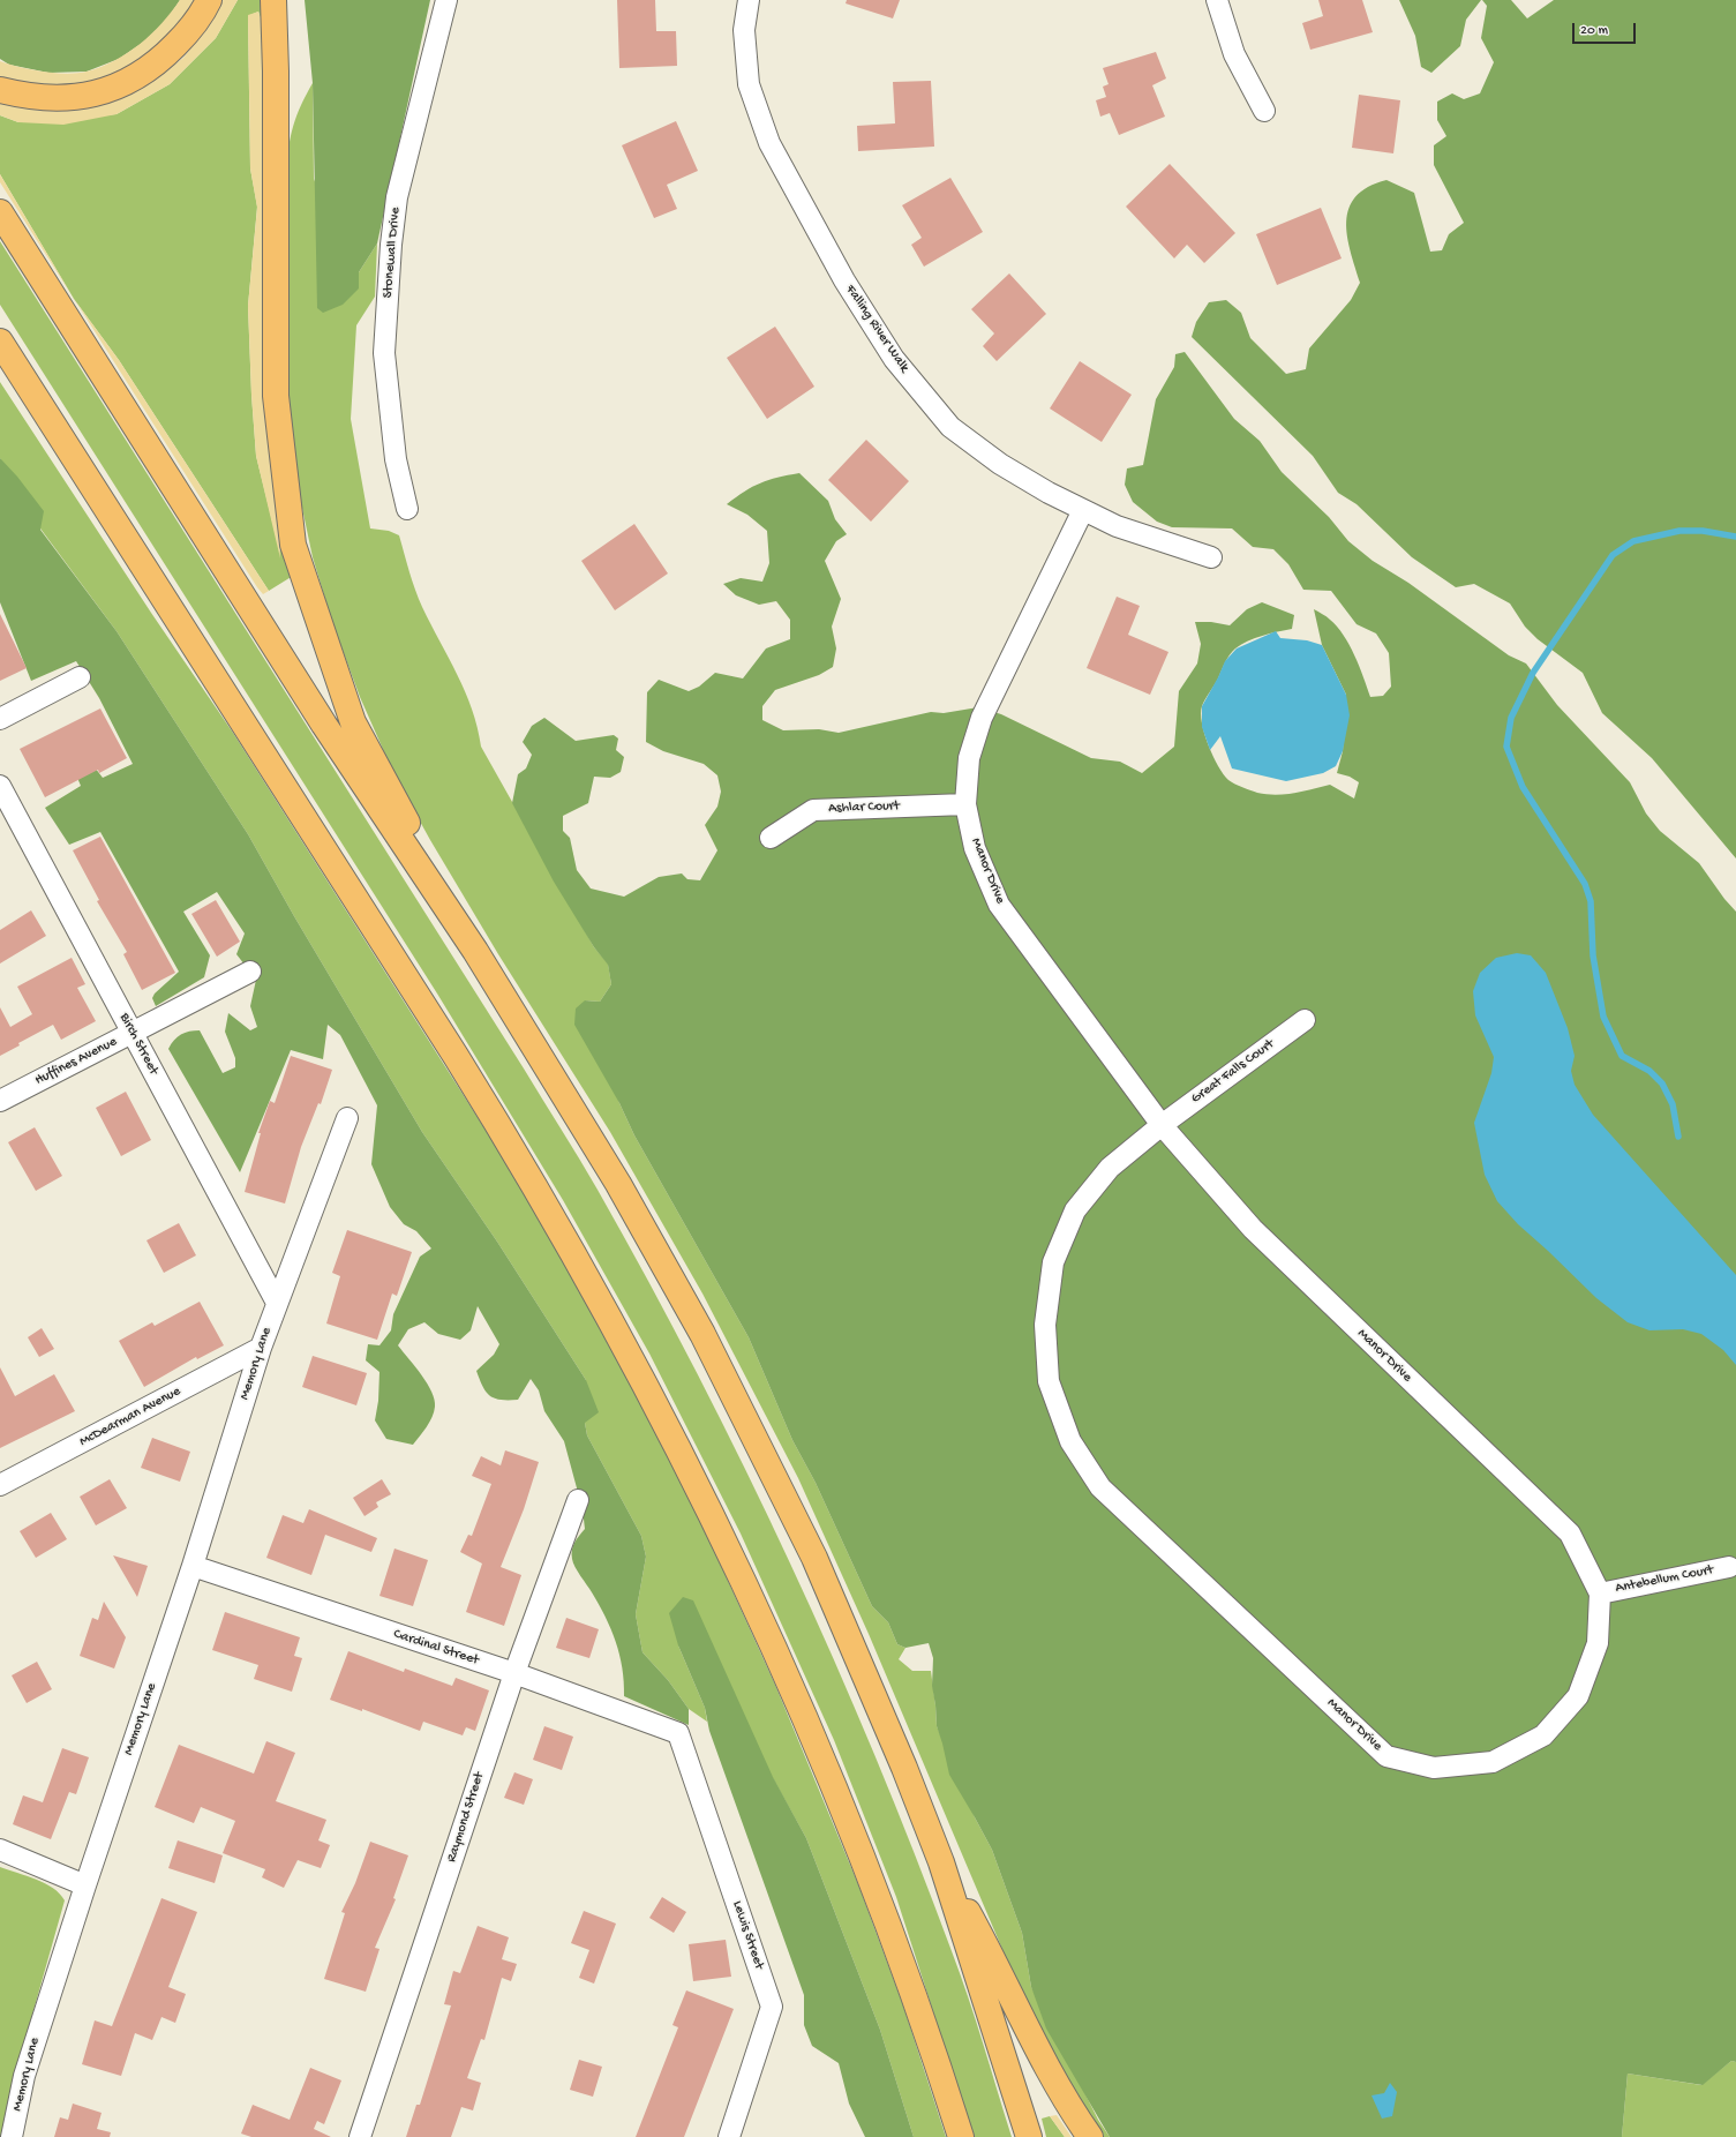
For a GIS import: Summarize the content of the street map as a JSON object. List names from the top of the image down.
{
  "streets": {
    "street": [
      "Stonewall Drive",
      "Falling River Walk",
      "Ashlar Court",
      "Manor Drive",
      "Birch Street",
      "Huffines Avenue",
      "Great Falls Court",
      "Memory Lane",
      "McDearman Avenue",
      "Antebellum Court",
      "Cardinal Street",
      "Raymond Street",
      "Lewis Street"
    ]
  },
  "crossings": [
    ["Falling River Walk", "Manor Drive"],
    ["Ashlar Court", "Manor Drive"],
    ["Manor Drive", "Great Falls Court"],
    ["Manor Drive", "Antebellum Court"],
    ["Birch Street", "Huffines Avenue"],
    ["Birch Street", "Memory Lane"],
    ["Memory Lane", "McDearman Avenue"],
    ["Memory Lane", "Cardinal Street"],
    ["Cardinal Street", "Raymond Street"],
    ["Cardinal Street", "Lewis Street"]
  ],
  "scale_bar": "20 m"
}
